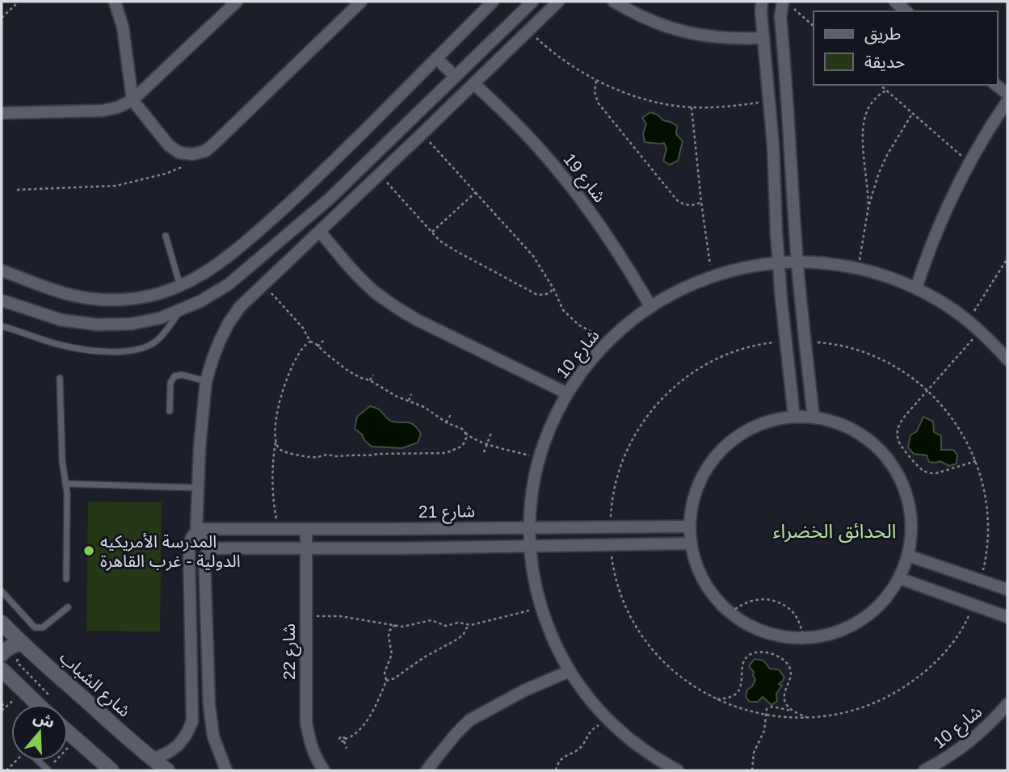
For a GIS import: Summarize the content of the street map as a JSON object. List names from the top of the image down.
{
  "streets": {
    "street": [
      "شارع 19",
      "شارع 10",
      "شارع 21",
      "شارع 22",
      "شارع الشباب"
    ]
  },
  "crossings": [
    ["شارع 19", "شارع 10"],
    ["شارع 10", "شارع 21"],
    ["شارع 21", "شارع 22"]
  ],
  "districts": ["الحدائق الخضراء"],
  "places": ["المدرسة الأمريكيه الدولية - غرب القاهرة"],
  "legend": ["طريق", "حديقة"],
  "north": "top"
}
